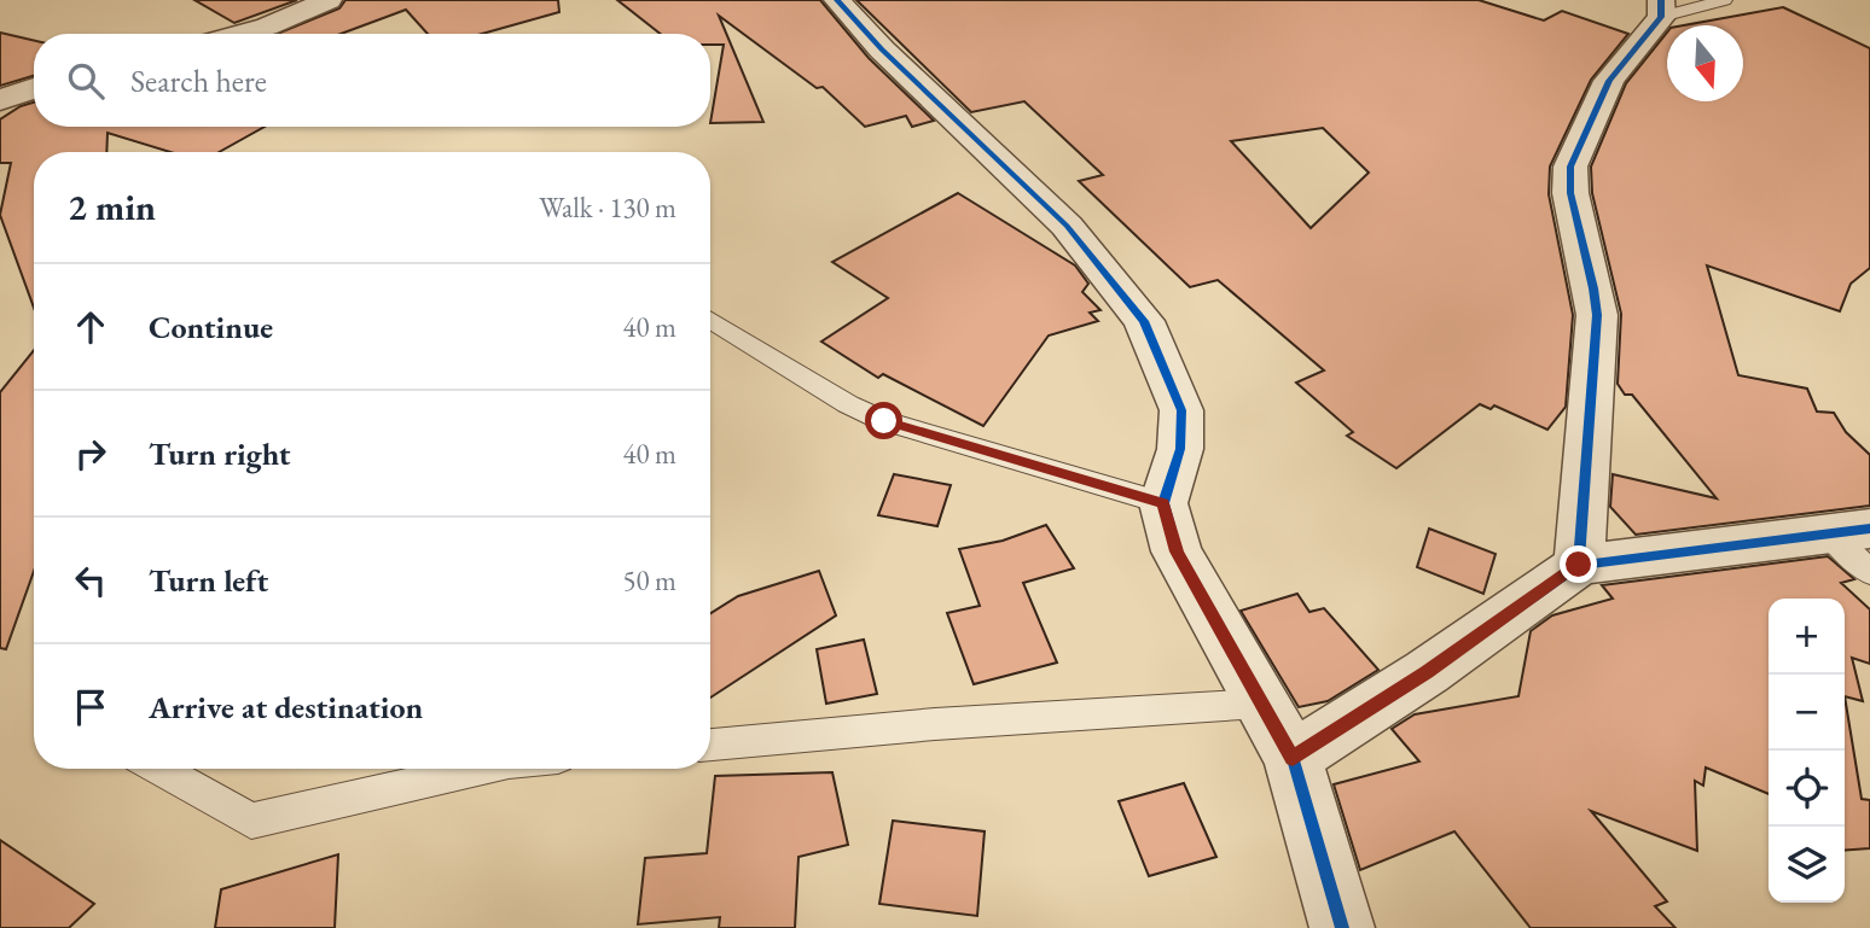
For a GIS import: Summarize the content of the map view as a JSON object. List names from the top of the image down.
{
  "north": "bottom",
  "page": {
    "search": "Search here",
    "heading": ["2 min", "Walk · 130 m"],
    "list": [
      ["Continue", "40 m"],
      ["Turn right", "40 m"],
      ["Turn left", "50 m"],
      "Arrive at destination"
    ],
    "map_buttons": ["+", "−"]
  }
}
